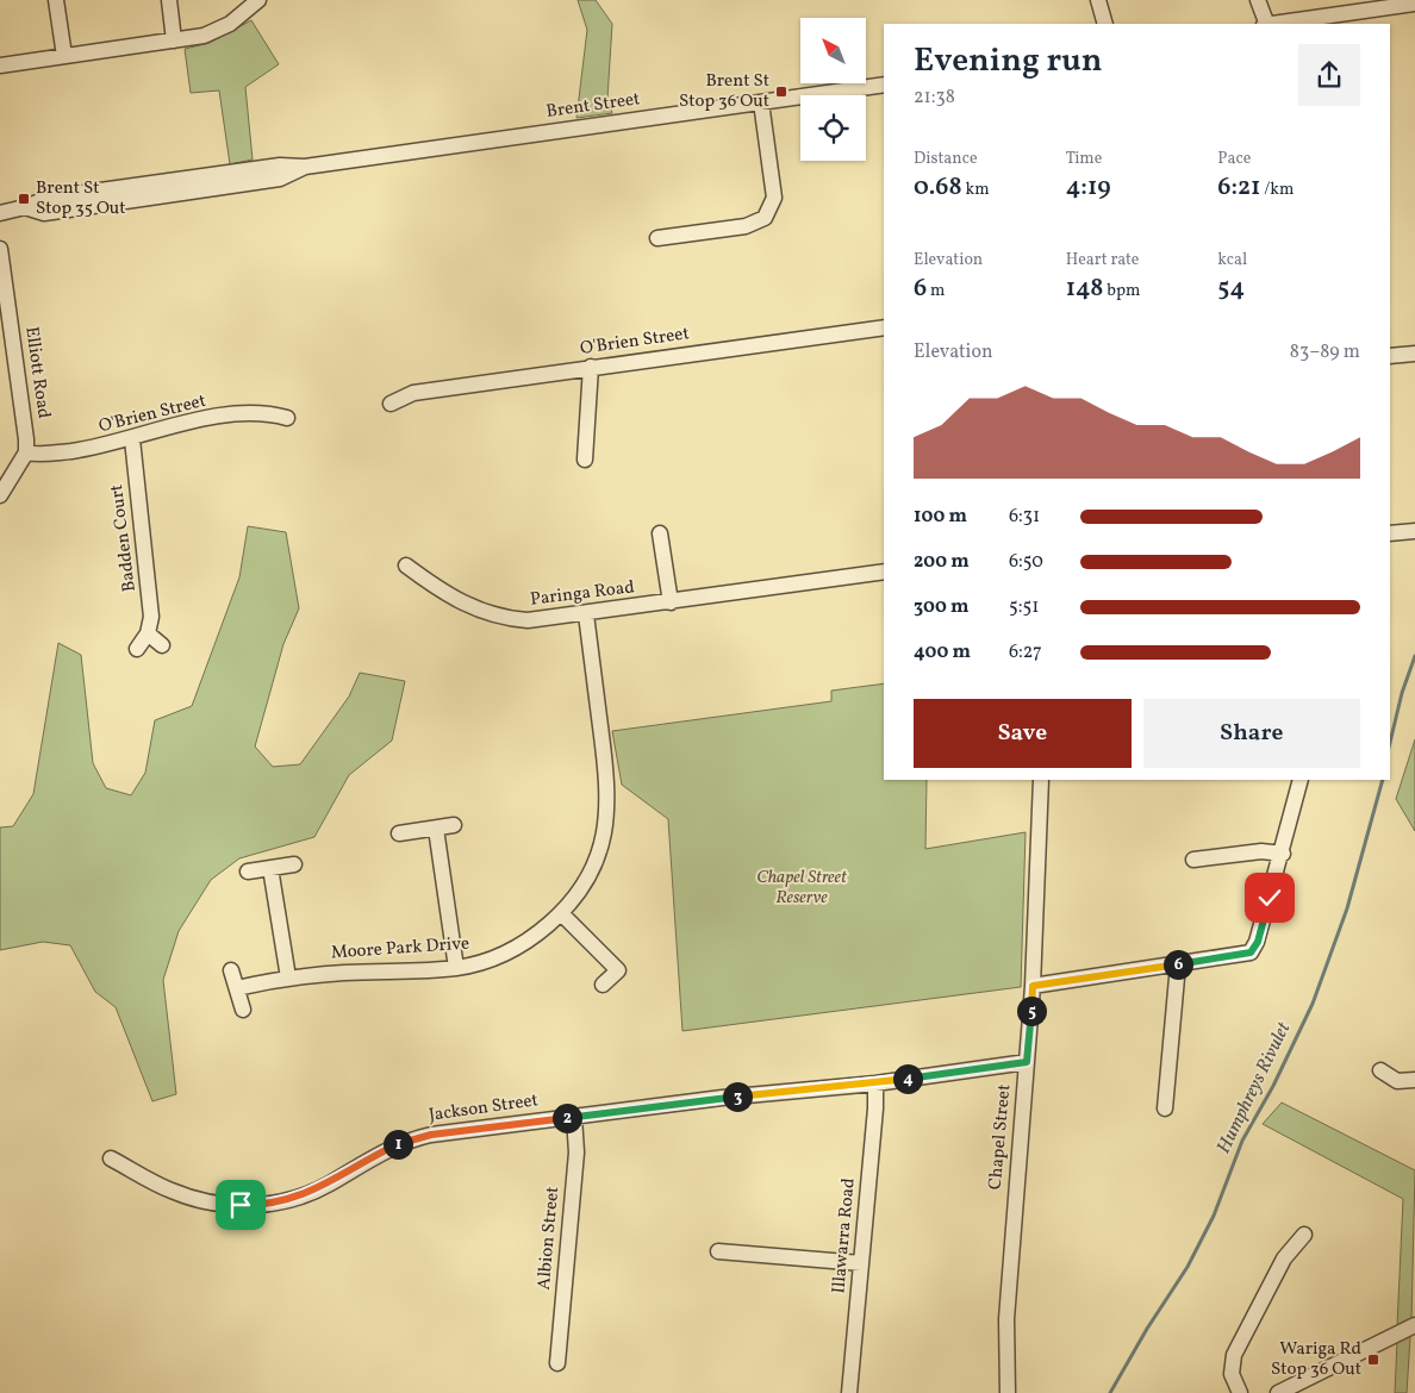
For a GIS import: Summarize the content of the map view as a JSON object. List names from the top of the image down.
{
  "streets": {
    "street": [
      "Brent Street",
      "O'Brien Street",
      "Elliott Road",
      "Badden Court",
      "Paringa Road",
      "Moore Park Drive",
      "Jackson Street",
      "Chapel Street",
      "Illawarra Road",
      "Albion Street"
    ]
  },
  "crossings": [
    ["O'Brien Street", "Elliott Road"],
    ["O'Brien Street", "Badden Court"],
    ["Paringa Road", "Moore Park Drive"],
    ["Jackson Street", "Chapel Street"],
    ["Jackson Street", "Illawarra Road"],
    ["Jackson Street", "Albion Street"]
  ],
  "water": ["Humphreys Rivulet"],
  "parks": ["Chapel Street Reserve"],
  "places": {
    "transit": ["Brent St Stop 36 Out", "Brent St Stop 35 Out", "Wariga Rd Stop 36 Out"]
  },
  "north": "top left",
  "page": {
    "heading": ["Evening run", "21:38"],
    "stats": [
      ["Distance", "0.68 km"],
      ["Time", "4:19"],
      ["Pace", "6:21 /km"],
      ["Elevation", "6 m"],
      ["Heart rate", "148 bpm"],
      ["kcal", "54"]
    ],
    "chart": ["Elevation", "83–89 m"],
    "list": [
      {
        "name": "100 m",
        "note": "6:31"
      },
      {
        "name": "200 m",
        "note": "6:50"
      },
      {
        "name": "300 m",
        "note": "5:51"
      },
      {
        "name": "400 m",
        "note": "6:27"
      }
    ],
    "buttons": ["Save", "Share"],
    "pins": [
      "6",
      "5",
      "4",
      "3",
      "2",
      "1"
    ]
  }
}
